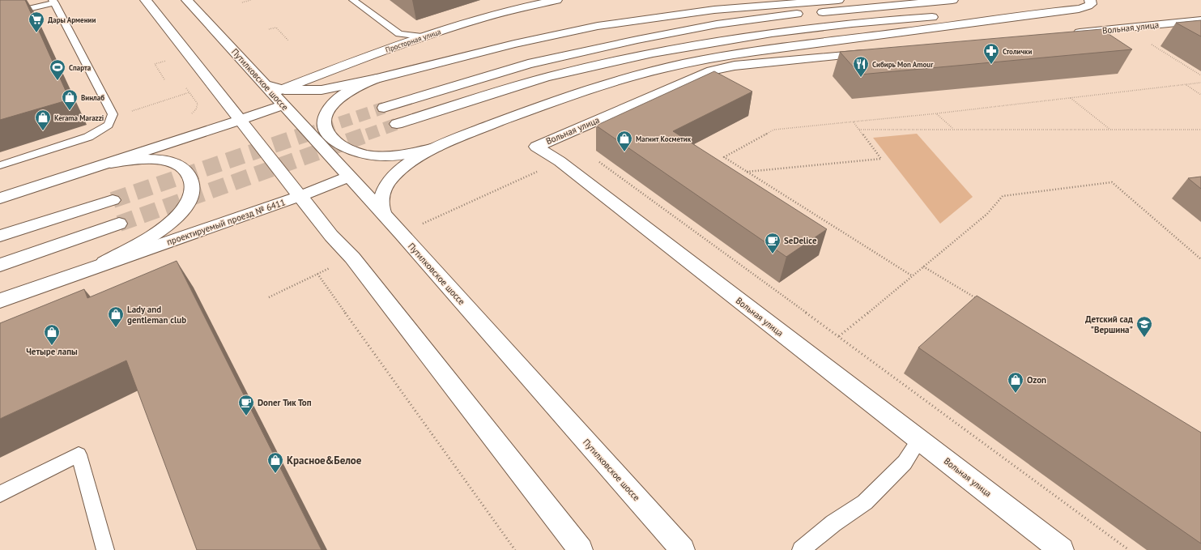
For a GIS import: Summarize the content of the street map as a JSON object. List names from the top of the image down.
{
  "streets": {
    "street": [
      "Вольная улица",
      "Просторная улица",
      "Путилковское шоссе",
      "проектируемый проезд № 6411"
    ]
  },
  "crossings": [
    ["Просторная улица", "Путилковское шоссе"],
    ["Путилковское шоссе", "проектируемый проезд № 6411"]
  ],
  "places": {
    "supermarket": ["Дары Армении"],
    "pharmacy": ["Столички"],
    "restaurant": ["Сибирь Mon Amour"],
    "sports": ["Спарта"],
    "shop": [
      "Винлаб",
      "Kerama Marazzi",
      "Магнит Косметик",
      "Lady and gentleman club",
      "Четыре лапы",
      "Ozon",
      "Красное&Белое"
    ],
    "cafe": ["SeDelice", "Doner Тик Топ"],
    "school or university": ["Детский сад \"Вершина\""]
  }
}
